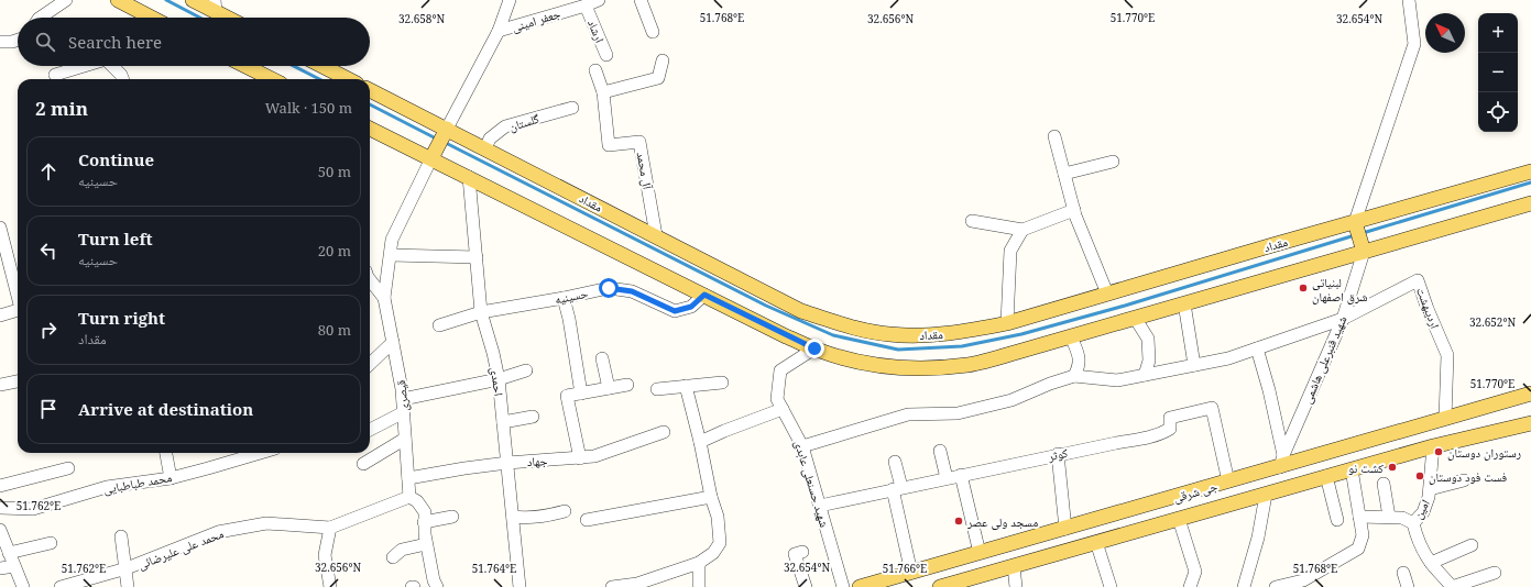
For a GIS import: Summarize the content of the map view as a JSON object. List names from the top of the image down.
{
  "streets": {
    "main road": ["مقداد", "جی شرقی"],
    "street": [
      "جعفر امینی",
      "ارشاد",
      "گلستان",
      "آل محمد",
      "حسینیه",
      "اردیبهشت",
      "شهید قنبرعلی هاشمی",
      "احمدی",
      "قیصری",
      "کوثر",
      "جهاد",
      "محمد طباطبایی",
      "شهید حسنعلی عابدی",
      "امین",
      "محمد علی علیرضائی"
    ]
  },
  "crossings": [
    ["جعفر امینی", "ارشاد"],
    ["گلستان", "مقداد"],
    ["آل محمد", "مقداد"],
    ["حسینیه", "احمدی"],
    ["اردیبهشت", "شهید قنبرعلی هاشمی"],
    ["اردیبهشت", "جی شرقی"],
    ["شهید قنبرعلی هاشمی", "جی شرقی"],
    ["احمدی", "جهاد"],
    ["قیصری", "جهاد"],
    ["کوثر", "شهید حسنعلی عابدی"],
    ["کوثر", "جی شرقی"],
    ["جی شرقی", "امین"]
  ],
  "places": [
    "لبنیاتی شرق اصفهان",
    "رستوران دوستان",
    "کشت نو",
    "فست فود دوستان",
    "مسجد ولی عصر"
  ],
  "north": "top left",
  "page": {
    "map_buttons": ["+", "−"],
    "search": "Search here",
    "heading": ["2 min", "Walk · 150 m"],
    "list": [
      ["Continue", "حسینیه", "50 m"],
      ["Turn left", "حسینیه", "20 m"],
      ["Turn right", "مقداد", "80 m"],
      "Arrive at destination"
    ]
  },
  "coordinates": [
    "51.768°E",
    "51.770°E",
    "32.658°N",
    "32.656°N",
    "32.654°N",
    "32.652°N",
    "51.762°E",
    "51.764°E",
    "51.766°E"
  ]
}
